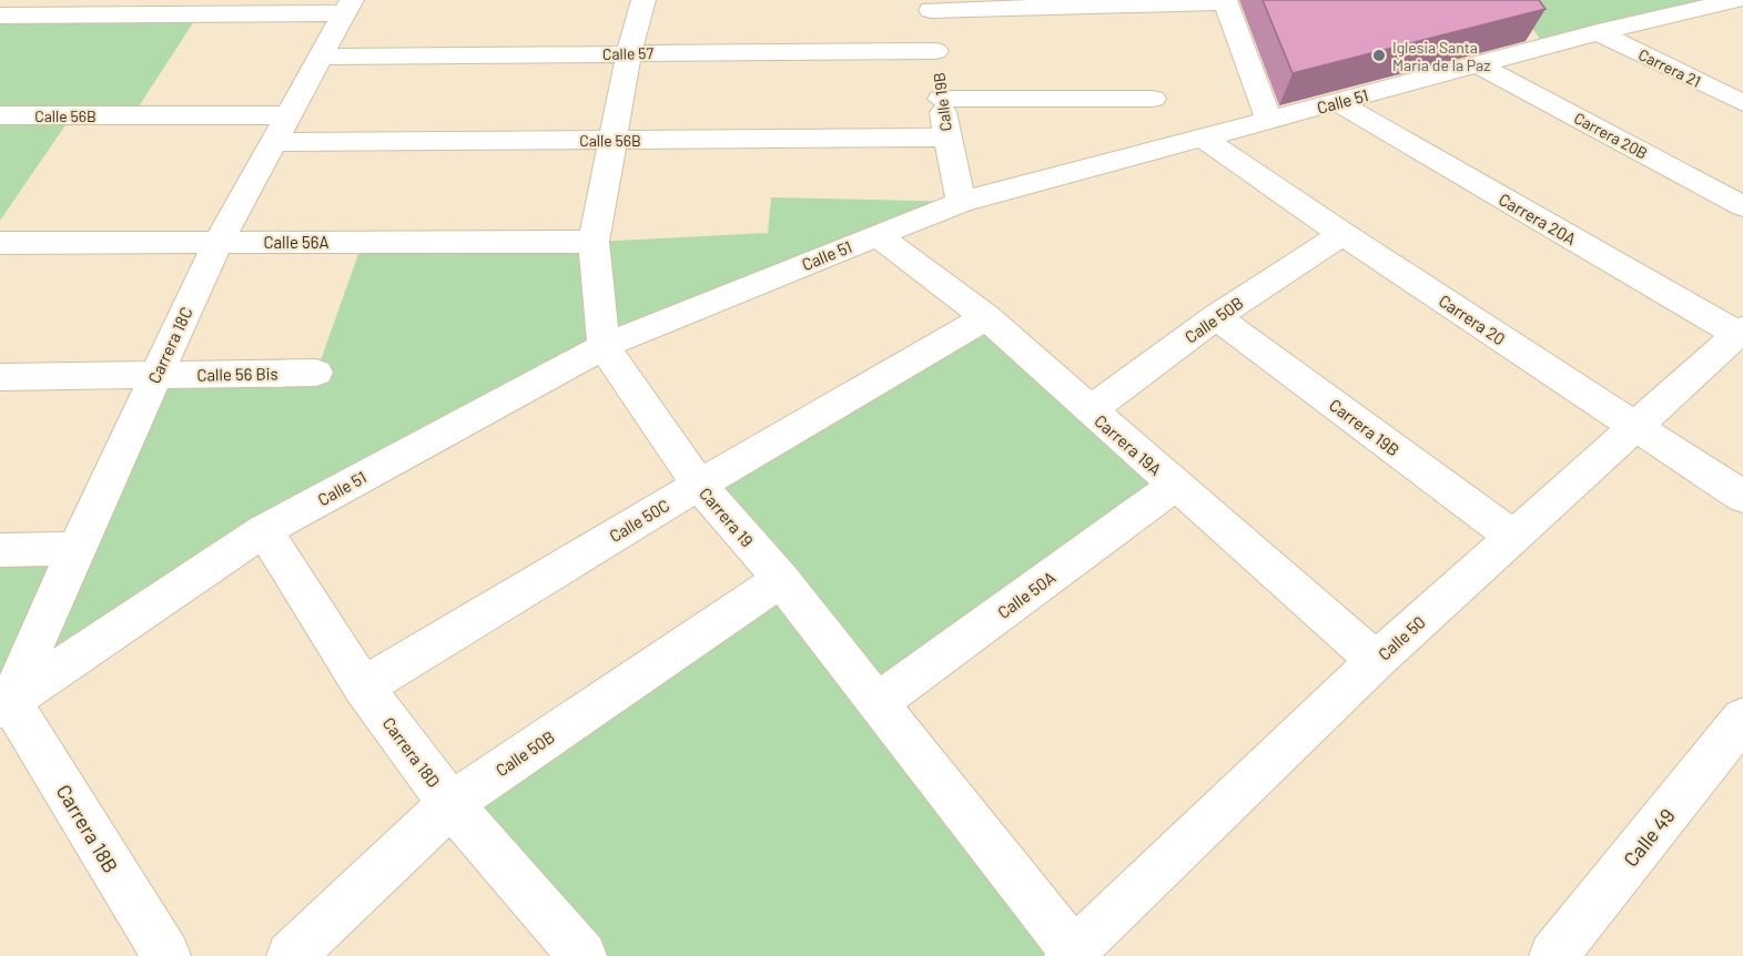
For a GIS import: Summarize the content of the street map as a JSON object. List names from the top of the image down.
{
  "streets": {
    "street": [
      "Calle 57",
      "Carrera 21",
      "Calle 51",
      "Calle 19B",
      "Calle 56B",
      "Carrera 20B",
      "Carrera 20A",
      "Calle 56A",
      "Calle 50B",
      "Carrera 20",
      "Carrera 18C",
      "Calle 56 Bis",
      "Carrera 19B",
      "Carrera 19A",
      "Carrera 19",
      "Calle 50C",
      "Calle 50A",
      "Calle 50",
      "Carrera 18D",
      "Carrera 18B",
      "Calle 49"
    ]
  },
  "crossings": [
    ["Calle 57", "Calle 19B"],
    ["Calle 57", "Carrera 18C"],
    ["Calle 57", "Carrera 19"],
    ["Carrera 21", "Calle 51"],
    ["Calle 51", "Calle 19B"],
    ["Calle 51", "Carrera 20B"],
    ["Calle 51", "Carrera 20A"],
    ["Calle 51", "Carrera 20"],
    ["Calle 51", "Carrera 18C"],
    ["Calle 51", "Carrera 19A"],
    ["Calle 51", "Carrera 19"],
    ["Calle 51", "Carrera 18D"],
    ["Calle 51", "Carrera 18B"],
    ["Calle 19B", "Calle 56B"],
    ["Calle 56B", "Carrera 18C"],
    ["Calle 56B", "Carrera 19"],
    ["Carrera 20A", "Calle 50"],
    ["Calle 56A", "Carrera 18C"],
    ["Calle 56A", "Carrera 19"],
    ["Calle 50B", "Carrera 20"],
    ["Calle 50B", "Carrera 19B"],
    ["Calle 50B", "Carrera 19A"],
    ["Calle 50B", "Carrera 19"],
    ["Calle 50B", "Carrera 18D"],
    ["Carrera 20", "Calle 50"],
    ["Carrera 18C", "Calle 56 Bis"],
    ["Carrera 18C", "Carrera 18B"],
    ["Carrera 19B", "Calle 50"],
    ["Carrera 19A", "Calle 50C"],
    ["Carrera 19A", "Calle 50A"],
    ["Carrera 19A", "Calle 50"],
    ["Carrera 19", "Calle 50C"],
    ["Carrera 19", "Calle 50A"],
    ["Carrera 19", "Calle 50"],
    ["Calle 50C", "Carrera 18D"]
  ],
  "places": ["Iglesia Santa Maria de la Paz"]
}
